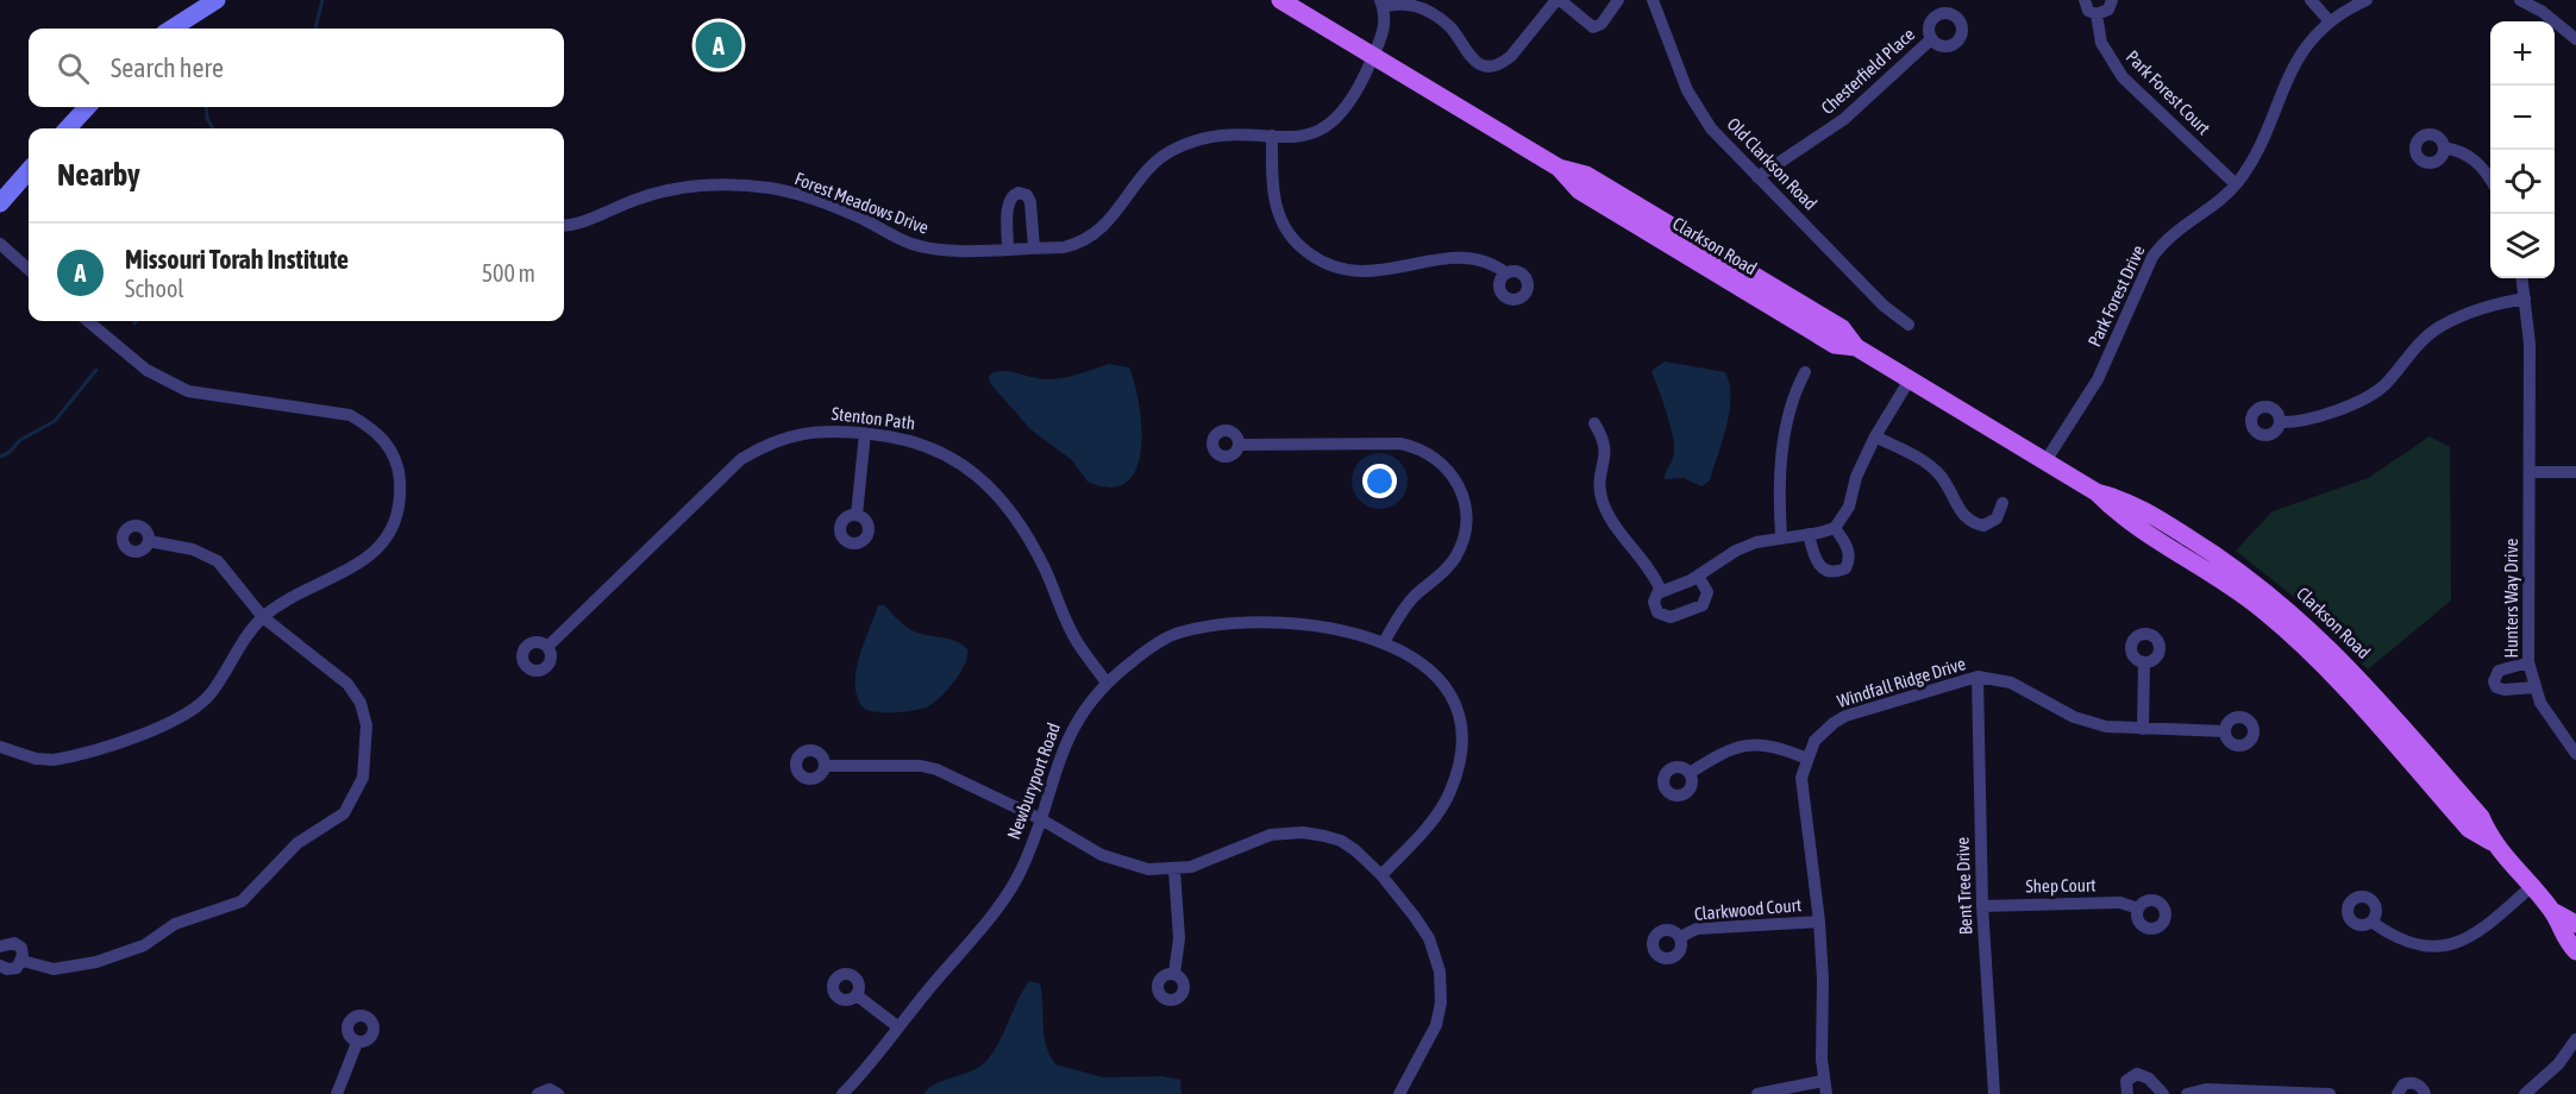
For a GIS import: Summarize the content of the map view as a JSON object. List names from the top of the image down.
{
  "streets": {
    "main road": ["Clarkson Road"],
    "street": [
      "Chesterfield Place",
      "Park Forest Court",
      "Old Clarkson Road",
      "Forest Meadows Drive",
      "Park Forest Drive",
      "Stenton Path",
      "Hunters Way Drive",
      "Windfall Ridge Drive",
      "Newburyport Road",
      "Bent Tree Drive",
      "Shep Court",
      "Clarkwood Court"
    ]
  },
  "crossings": [
    ["Chesterfield Place", "Old Clarkson Road"],
    ["Park Forest Court", "Park Forest Drive"],
    ["Forest Meadows Drive", "Clarkson Road"],
    ["Clarkson Road", "Park Forest Drive"],
    ["Stenton Path", "Newburyport Road"],
    ["Windfall Ridge Drive", "Bent Tree Drive"],
    ["Windfall Ridge Drive", "Clarkwood Court"],
    ["Bent Tree Drive", "Shep Court"]
  ],
  "page": {
    "pins": "A",
    "map_buttons": ["+", "−"],
    "search": "Search here",
    "heading": "Nearby",
    "list": [
      {
        "mark": "A",
        "name": "Missouri Torah Institute",
        "note": "School",
        "value": "500 m"
      }
    ]
  }
}
